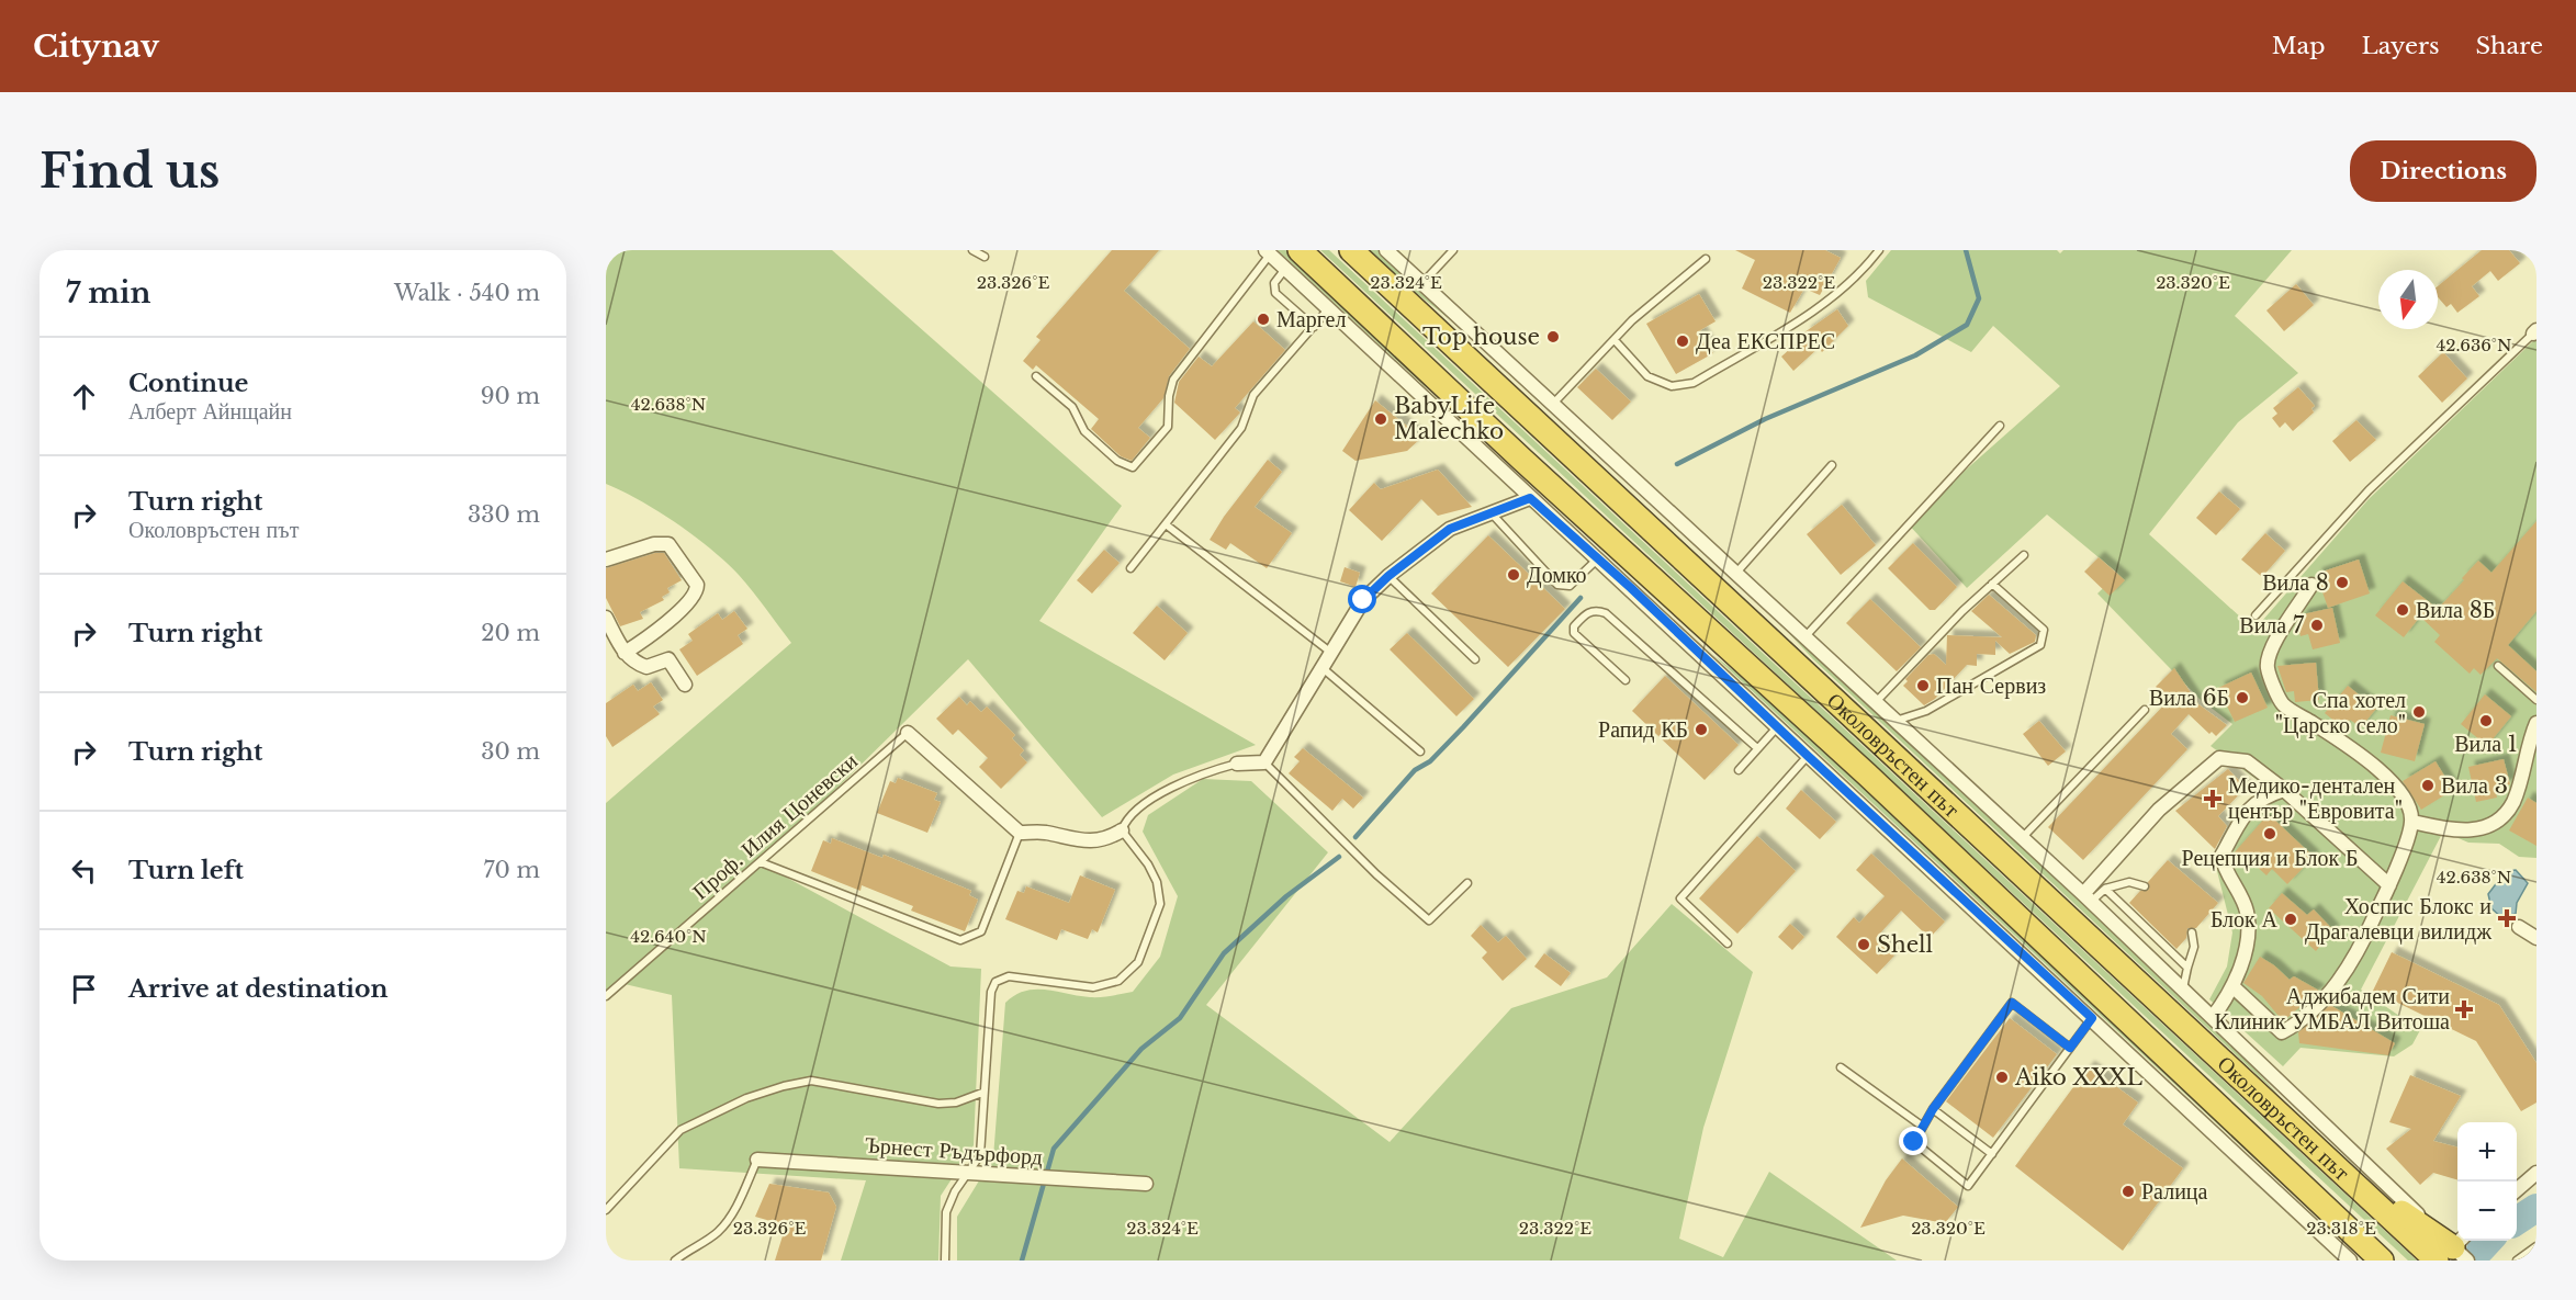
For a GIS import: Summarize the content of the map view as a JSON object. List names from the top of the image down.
{
  "streets": {
    "highway": ["Околовръстен път"],
    "street": ["Ърнест Ръдърфорд"],
    "lane": ["Проф. Илия Цоневски"]
  },
  "places": {
    "other": [
      "Маргел",
      "Top house",
      "Деа ЕКСПРЕС",
      "BabyLife Malechko",
      "Домко",
      "Вила 8",
      "Вила 8Б",
      "Вила 7",
      "Пан Сервиз",
      "Вила 6Б",
      "Спа хотел \"Царско село\"",
      "Вила 1",
      "Рапид КБ",
      "Вила 3",
      "Рецепция и Блок Б",
      "Блок А",
      "Shell",
      "Aiko XXXL",
      "Ралица"
    ],
    "health": ["Медико-дентален център \"Евровита\"", "Хоспис Блокс и Драгалевци вилидж", "Аджибадем Сити Клиник УМБАЛ Витоша"]
  },
  "north": "bottom",
  "page": {
    "header": "Citynav",
    "nav": ["Map", "Layers", "Share"],
    "buttons": "Directions",
    "title": "Find us",
    "heading": ["7 min", "Walk · 540 m"],
    "list": [
      ["Continue", "Алберт Айнщайн", "90 m"],
      ["Turn right", "Околовръстен път", "330 m"],
      ["Turn right", "20 m"],
      ["Turn right", "30 m"],
      ["Turn left", "70 m"],
      "Arrive at destination"
    ],
    "map_buttons": ["+", "−"]
  },
  "coordinates": [
    "23.326°E",
    "23.324°E",
    "23.322°E",
    "23.320°E",
    "42.636°N",
    "42.638°N",
    "42.640°N",
    "23.318°E"
  ]
}
